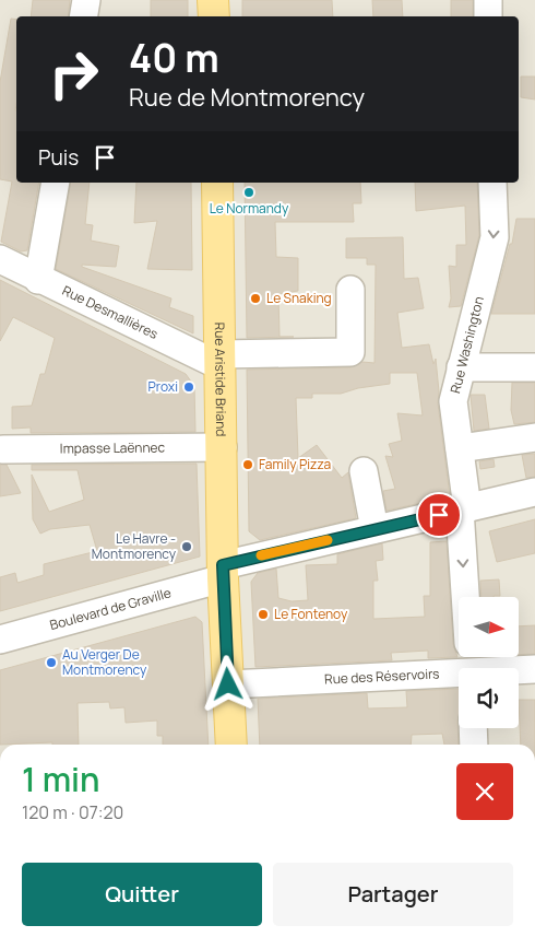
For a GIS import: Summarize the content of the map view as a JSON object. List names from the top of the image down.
{
  "streets": {
    "main road": ["Rue Aristide Briand"],
    "street": [
      "Rue Desmallières",
      "Rue Washington",
      "Impasse Laënnec",
      "Boulevard de Graville",
      "Rue des Réservoirs"
    ]
  },
  "crossings": [
    ["Rue Desmallières", "Rue Aristide Briand"],
    ["Rue Washington", "Boulevard de Graville"],
    ["Rue Aristide Briand", "Impasse Laënnec"],
    ["Rue Aristide Briand", "Boulevard de Graville"],
    ["Rue Aristide Briand", "Rue des Réservoirs"]
  ],
  "one_way": ["Rue Washington"],
  "places": [
    "Le Normandy",
    "Le Snaking",
    "Proxi",
    "Family Pizza",
    "Le Havre - Montmorency",
    "Le Fontenoy",
    "Au Verger De Montmorency"
  ],
  "north": "right",
  "page": {
    "turn": ["40 m", "Rue de Montmorency"],
    "then": "Puis",
    "heading": ["1 min", "120 m · 07:20"],
    "buttons": ["Quitter", "Partager"]
  }
}
